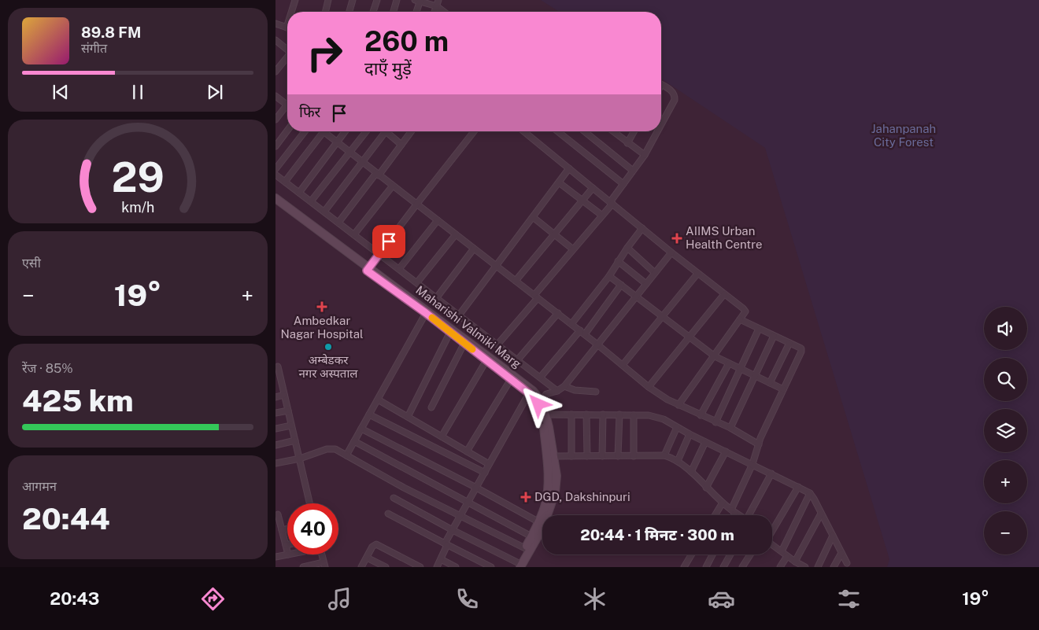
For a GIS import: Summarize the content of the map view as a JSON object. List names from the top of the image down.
{
  "streets": {
    "street": ["Maharishi Valmiki Marg"]
  },
  "parks": ["Jahanpanah City Forest"],
  "places": {
    "health": ["AIIMS Urban Health Centre", "Ambedkar Nagar Hospital", "DGD, Dakshinpuri"],
    "other": ["अम्बेडकर नगर अस्पताल"]
  },
  "page": {
    "turn": ["260 m", "दाएँ मुड़ें"],
    "song": ["89.8 FM", "संगीत"],
    "then": "फिर",
    "tile": [
      "एसी",
      ["रेंज · 85%", "425 km"],
      ["आगमन", "20:44"]
    ],
    "heat": ["−", "19°", "+"],
    "map_buttons": ["+", "−"],
    "limit": "40",
    "trip": "20:44 · 1 मिनट · 300 m",
    "tabs": ["20:43", "19°"],
    "gauge": ["29", "km/h"]
  }
}
